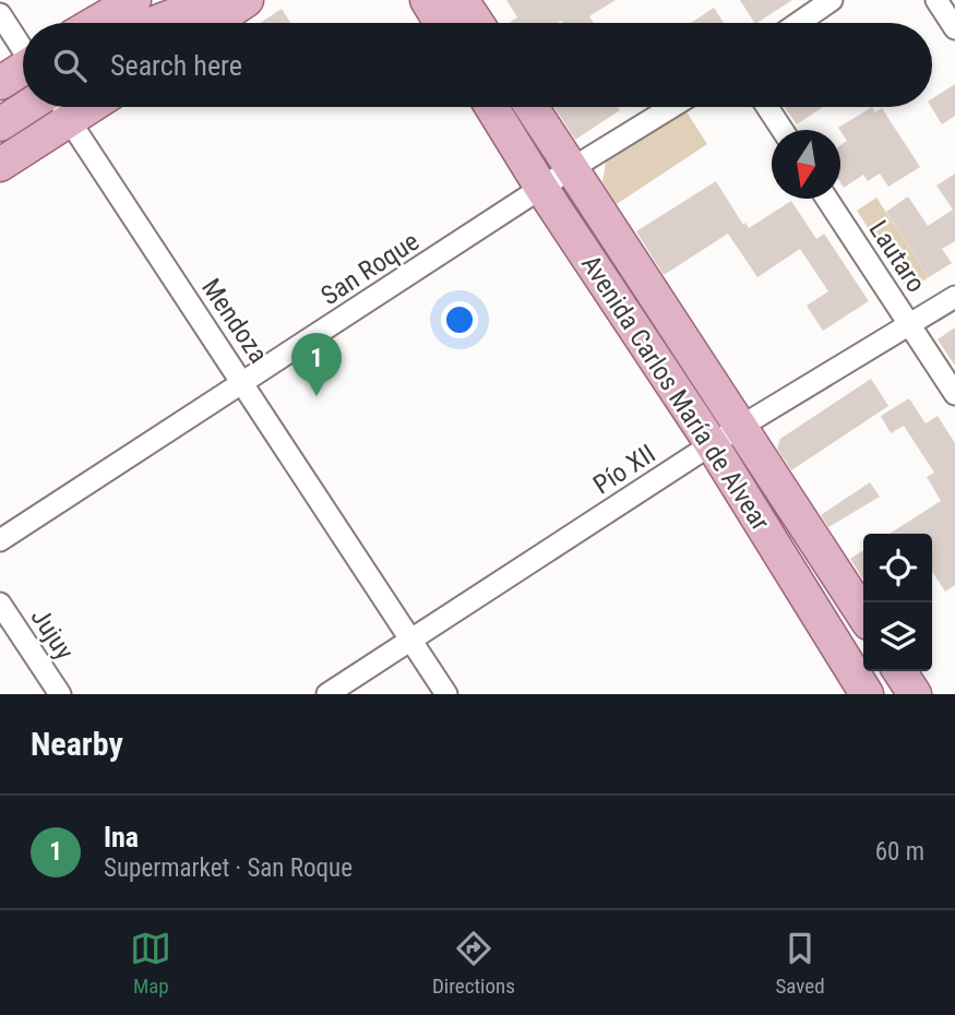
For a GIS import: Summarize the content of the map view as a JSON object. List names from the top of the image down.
{
  "streets": {
    "main road": ["Avenida Carlos María de Alvear"],
    "street": [
      "Lautaro",
      "San Roque",
      "Mendoza",
      "Pío XII",
      "Jujuy"
    ]
  },
  "crossings": [
    ["Lautaro", "Pío XII"],
    ["San Roque", "Mendoza"],
    ["San Roque", "Avenida Carlos María de Alvear"],
    ["Mendoza", "Pío XII"],
    ["Avenida Carlos María de Alvear", "Pío XII"]
  ],
  "north": "bottom",
  "page": {
    "search": "Search here",
    "pins": "1",
    "heading": "Nearby",
    "list": [
      {
        "mark": "1",
        "name": "Ina",
        "note": "Supermarket · San Roque",
        "value": "60 m"
      }
    ],
    "nav": ["Map", "Directions", "Saved"]
  }
}
